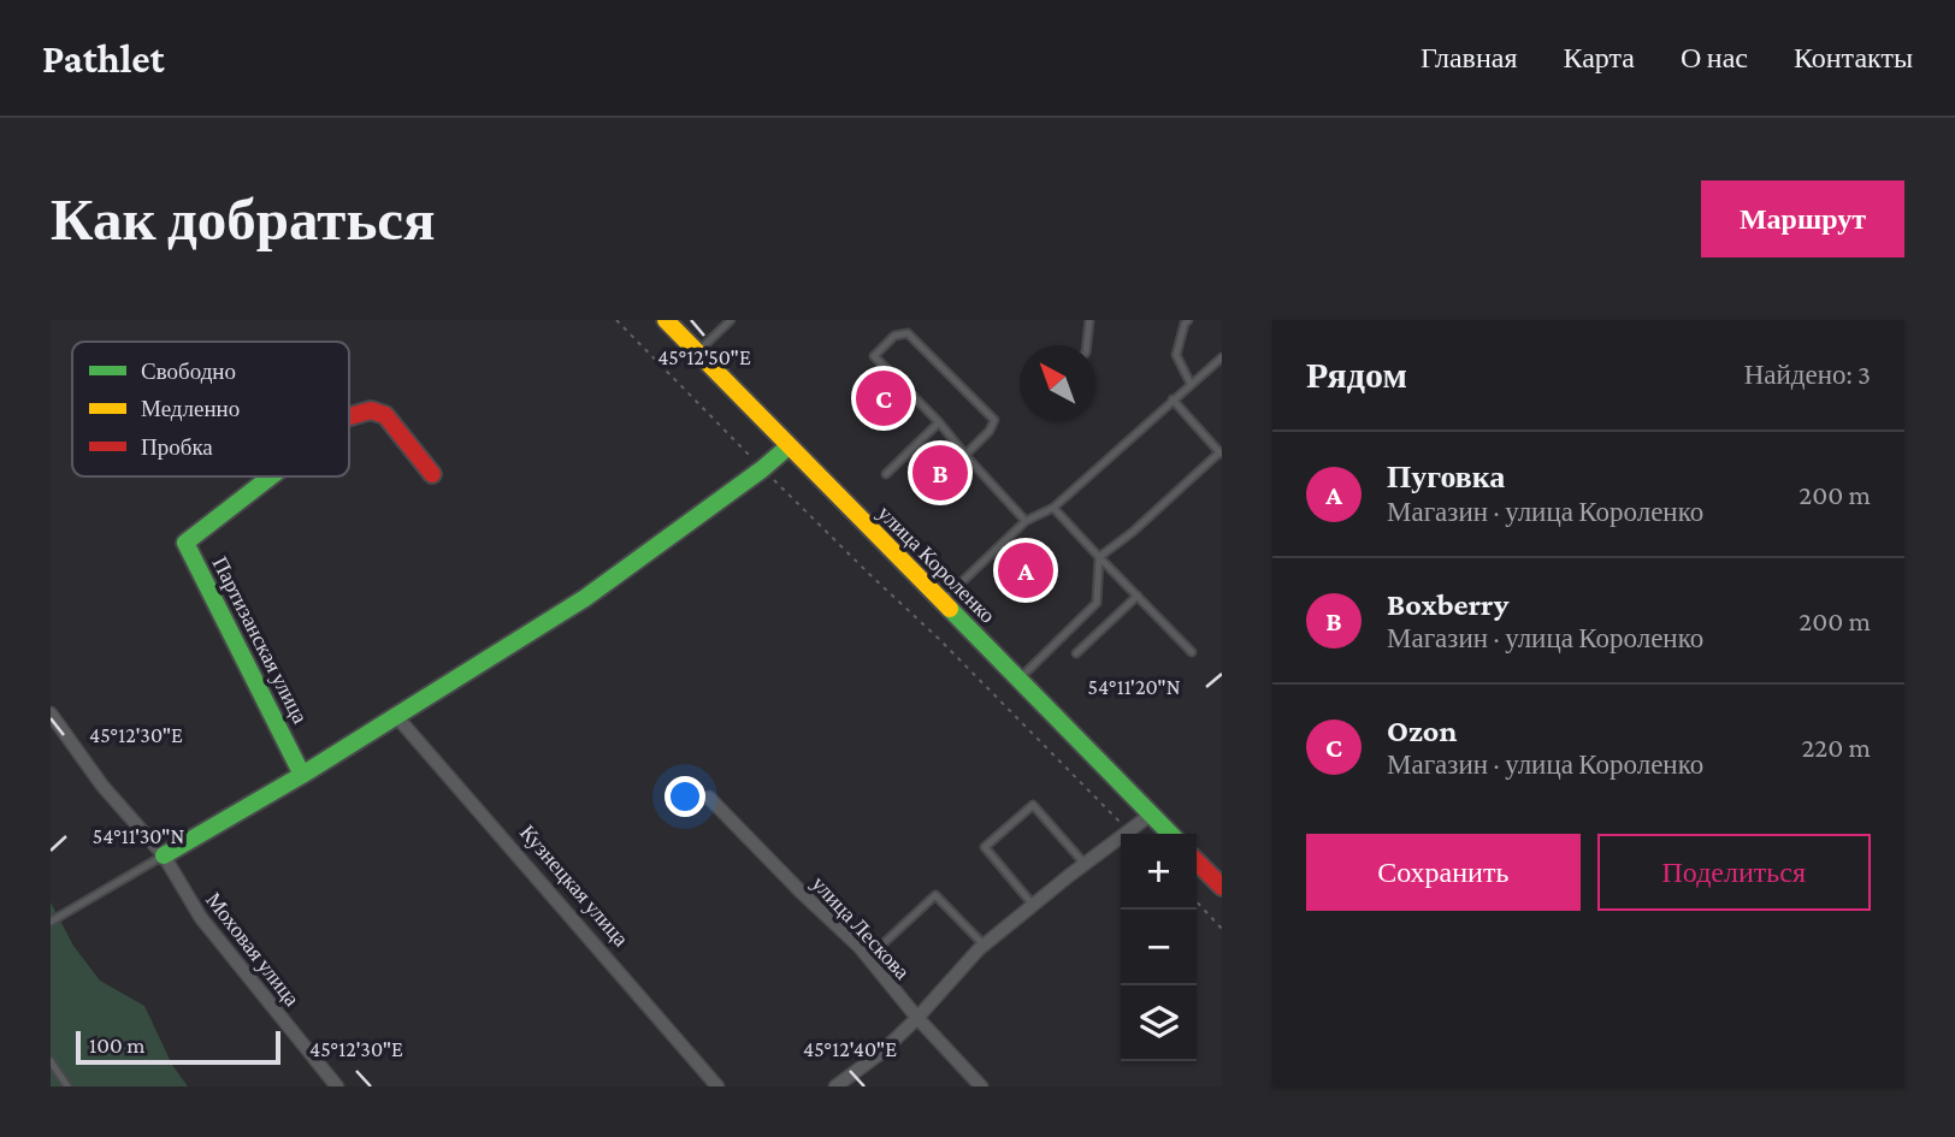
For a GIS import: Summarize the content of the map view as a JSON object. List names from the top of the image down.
{
  "streets": {
    "street": [
      "улица Короленко",
      "Партизанская улица",
      "Кузнецкая улица",
      "улица Лескова",
      "Моховая улица"
    ]
  },
  "legend": ["Свободно", "Медленно", "Пробка"],
  "scale_bar": "100 m",
  "north": "top left",
  "page": {
    "header": "Pathlet",
    "nav": [
      "Главная",
      "Карта",
      "О нас",
      "Контакты"
    ],
    "buttons": [
      "Маршрут",
      ["Сохранить", "Поделиться"]
    ],
    "title": "Как добраться",
    "heading": ["Рядом", "Найдено: 3"],
    "pins": ["C", "B", "A"],
    "list": [
      {
        "mark": "A",
        "name": "Пуговка",
        "note": "Магазин · улица Короленко",
        "value": "200 m"
      },
      {
        "mark": "B",
        "name": "Boxberry",
        "note": "Магазин · улица Короленко",
        "value": "200 m"
      },
      {
        "mark": "C",
        "name": "Ozon",
        "note": "Магазин · улица Короленко",
        "value": "220 m"
      }
    ],
    "map_buttons": ["+", "−"],
    "scale": "100 m"
  },
  "coordinates": [
    "45°12'50\"E",
    "54°11'20\"N",
    "45°12'30\"E",
    "54°11'30\"N",
    "45°12'40\"E"
  ]
}
